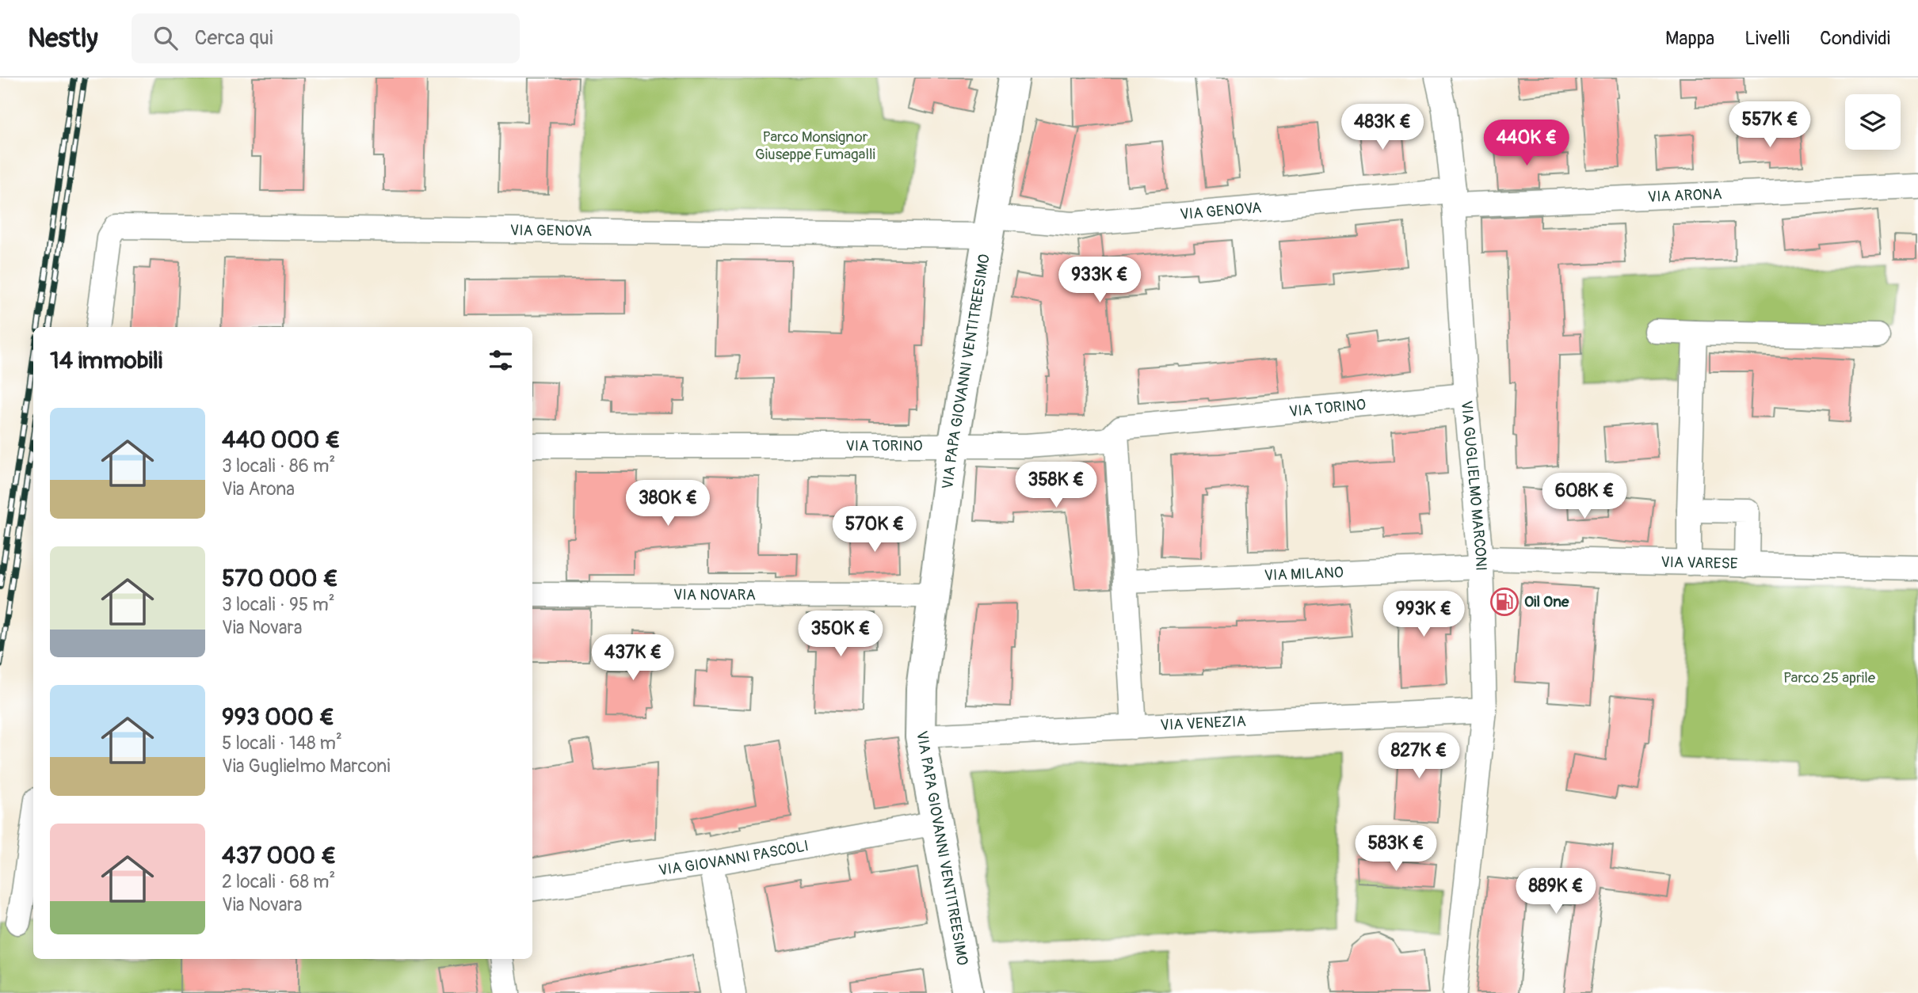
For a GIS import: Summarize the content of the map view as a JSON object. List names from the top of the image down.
{
  "streets": {
    "street": [
      "VIA ARONA",
      "VIA GENOVA",
      "VIA PAPA GIOVANNI VENTITREESIMO",
      "VIA TORINO",
      "VIA GUGLIELMO MARCONI",
      "VIA VARESE",
      "VIA MILANO",
      "VIA NOVARA",
      "VIA VENEZIA",
      "VIA GIOVANNI PASCOLI"
    ]
  },
  "crossings": [
    ["VIA ARONA", "VIA GENOVA"],
    ["VIA ARONA", "VIA GUGLIELMO MARCONI"],
    ["VIA GENOVA", "VIA PAPA GIOVANNI VENTITREESIMO"],
    ["VIA GENOVA", "VIA GUGLIELMO MARCONI"],
    ["VIA PAPA GIOVANNI VENTITREESIMO", "VIA TORINO"],
    ["VIA PAPA GIOVANNI VENTITREESIMO", "VIA NOVARA"],
    ["VIA PAPA GIOVANNI VENTITREESIMO", "VIA VENEZIA"],
    ["VIA PAPA GIOVANNI VENTITREESIMO", "VIA GIOVANNI PASCOLI"],
    ["VIA TORINO", "VIA GUGLIELMO MARCONI"],
    ["VIA GUGLIELMO MARCONI", "VIA VARESE"],
    ["VIA GUGLIELMO MARCONI", "VIA MILANO"],
    ["VIA GUGLIELMO MARCONI", "VIA VENEZIA"],
    ["VIA VARESE", "VIA MILANO"]
  ],
  "parks": ["Parco Monsignor Giuseppe Fumagalli", "Parco 25 aprile"],
  "places": {
    "fuel station": ["Oil One"]
  },
  "page": {
    "header": "Nestly",
    "search": "Cerca qui",
    "nav": ["Mappa", "Livelli", "Condividi"],
    "price": [
      "557K €",
      "483K €",
      "440K €",
      "933K €",
      "358K €",
      "608K €",
      "380K €",
      "570K €",
      "993K €",
      "350K €",
      "437K €",
      "827K €",
      "583K €",
      "889K €"
    ],
    "heading": "14 immobili",
    "list": [
      {
        "name": "440 000 €",
        "note": "3 locali · 86 m² · Via Arona"
      },
      {
        "name": "570 000 €",
        "note": "3 locali · 95 m² · Via Novara"
      },
      {
        "name": "993 000 €",
        "note": "5 locali · 148 m² · Via Guglielmo Marconi"
      },
      {
        "name": "437 000 €",
        "note": "2 locali · 68 m² · Via Novara"
      }
    ]
  }
}
